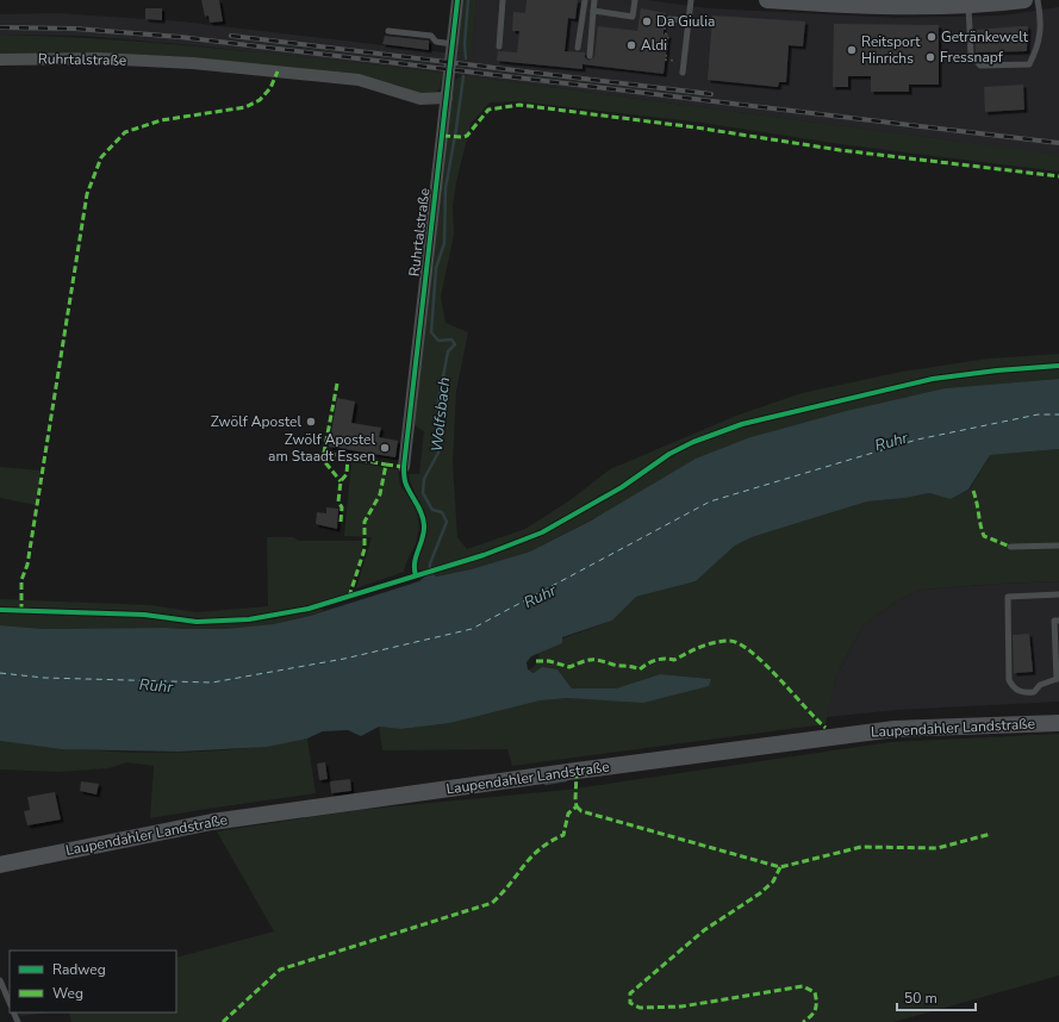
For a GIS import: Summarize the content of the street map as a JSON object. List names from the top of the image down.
{
  "streets": {
    "main road": ["Laupendahler Landstraße"],
    "street": ["Ruhrtalstraße"]
  },
  "water": ["Wolfsbach", "Ruhr"],
  "places": [
    "Da Giulia",
    "Getränkewelt",
    "Aldi",
    "Reitsport Hinrichs",
    "Fressnapf",
    "Zwölf Apostel",
    "Zwölf Apostel am Staadt Essen"
  ],
  "legend": ["Radweg", "Weg"],
  "scale_bar": "50 m"
}
